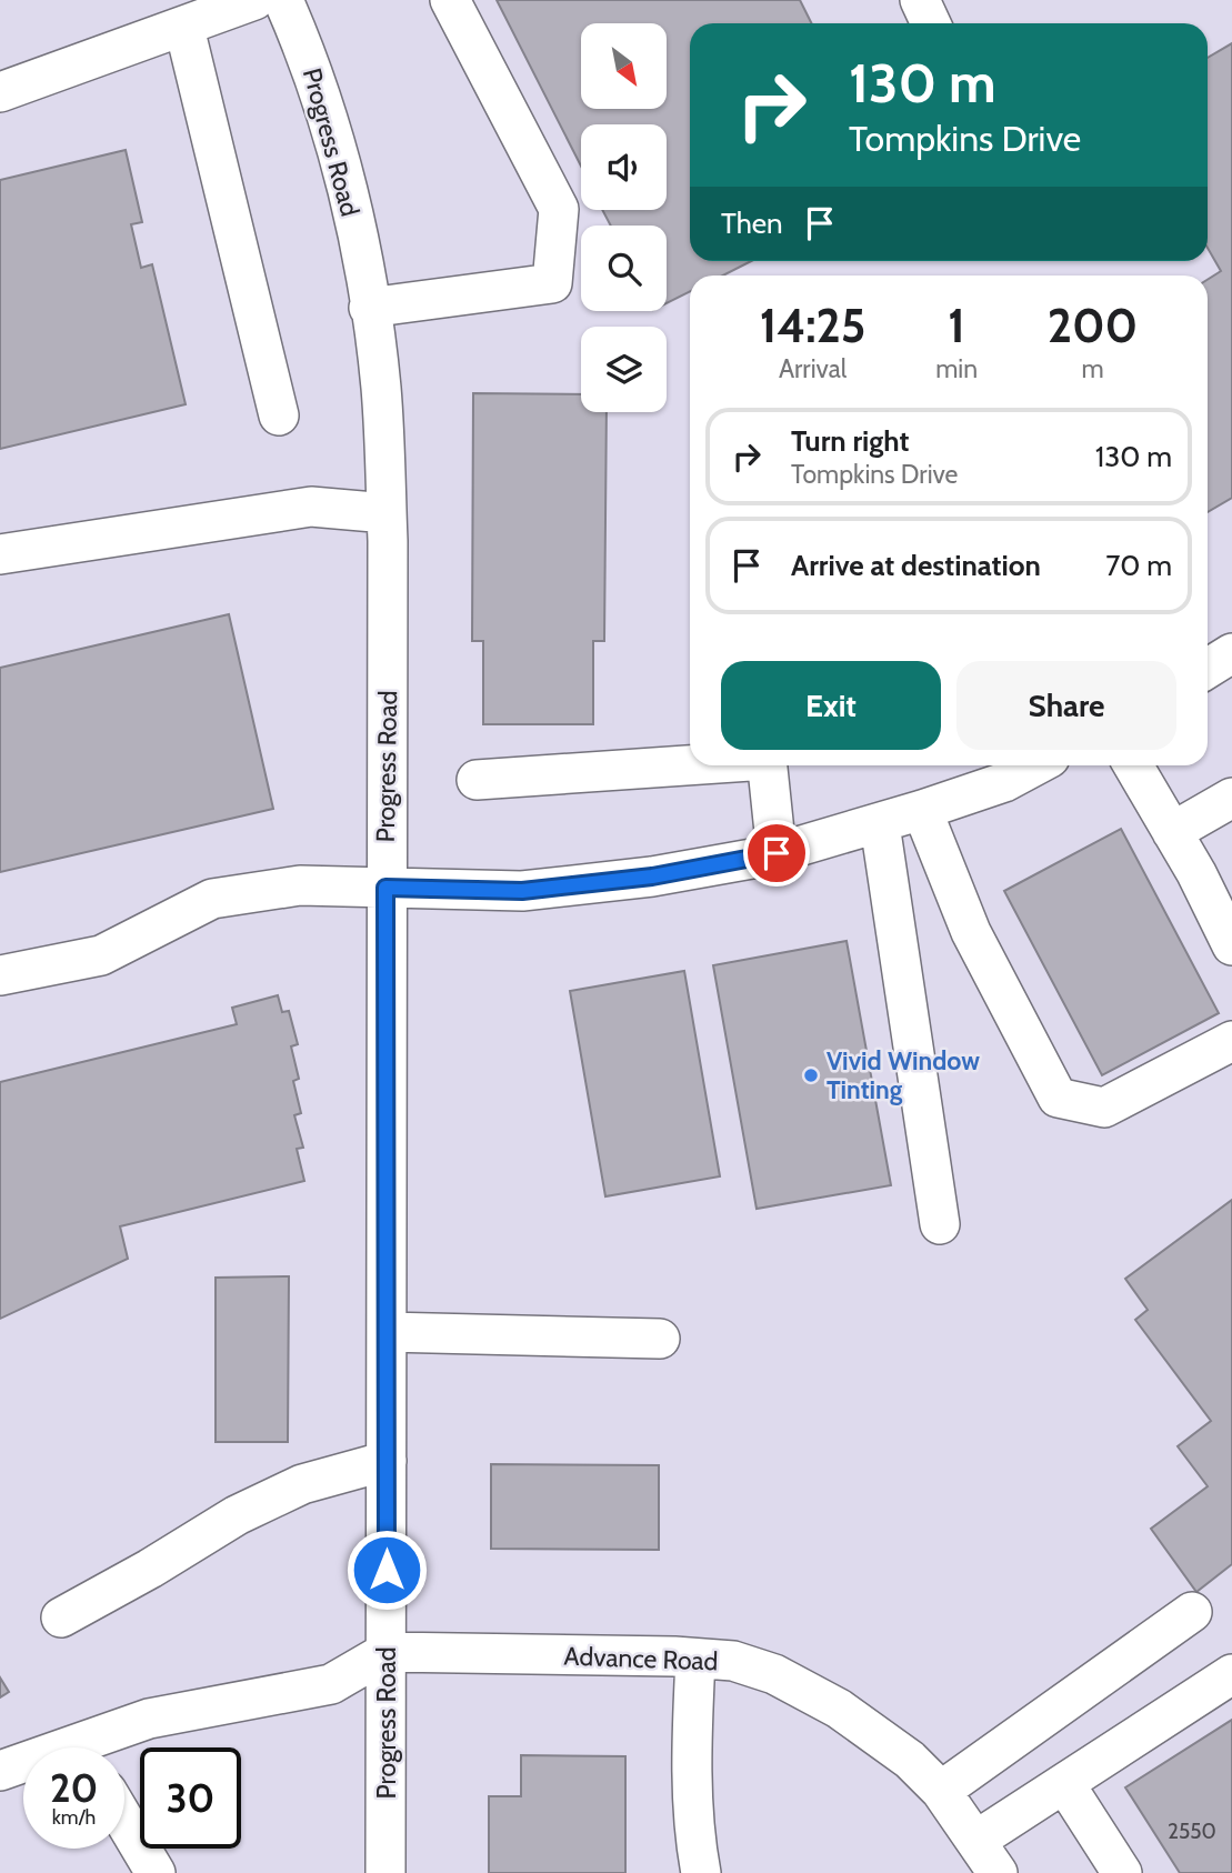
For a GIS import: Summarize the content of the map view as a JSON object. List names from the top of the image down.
{
  "streets": {
    "street": ["Progress Road", "Advance Road"]
  },
  "crossings": [
    ["Progress Road", "Advance Road"]
  ],
  "places": ["Vivid Window Tinting"],
  "house_numbers": ["2550"],
  "north": "bottom right",
  "page": {
    "turn": ["130 m", "Tompkins Drive"],
    "then": "Then",
    "eta": [
      "14:25",
      "Arrival",
      "1",
      "min",
      "200",
      "m"
    ],
    "list": [
      {
        "name": "Turn right",
        "note": "Tompkins Drive",
        "value": "130 m"
      },
      {
        "name": "Arrive at destination",
        "value": "70 m"
      }
    ],
    "buttons": ["Exit", "Share"],
    "speed": "20 km/h",
    "limit": "30"
  }
}
